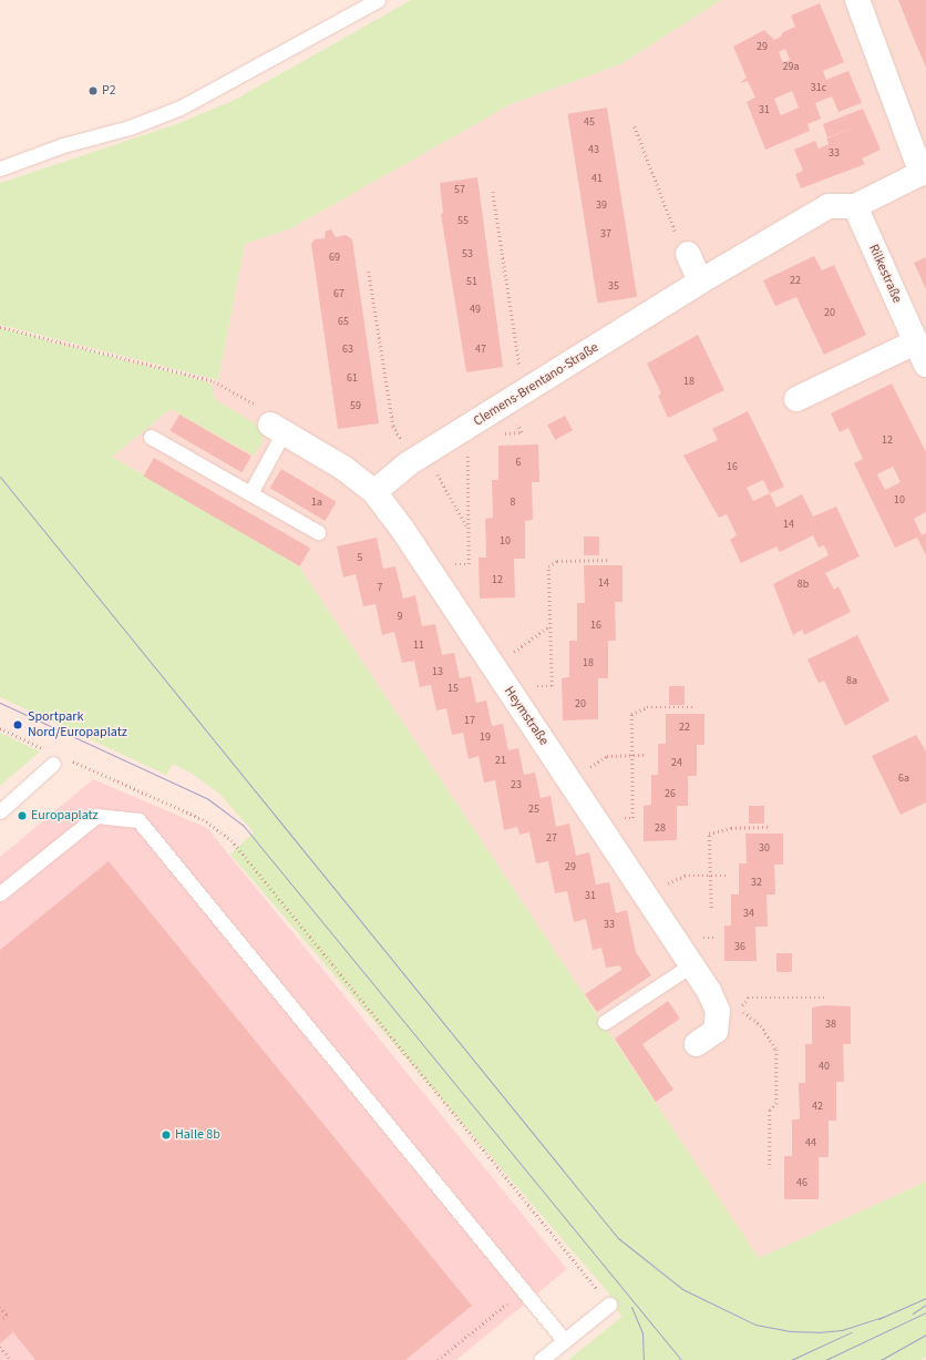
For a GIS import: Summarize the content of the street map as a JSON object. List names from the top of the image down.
{
  "streets": {
    "street": ["Rilkestraße", "Clemens-Brentano-Straße", "Heymstraße"]
  },
  "crossings": [
    ["Rilkestraße", "Clemens-Brentano-Straße"],
    ["Clemens-Brentano-Straße", "Heymstraße"]
  ],
  "places": [
    "P2",
    "Sportpark Nord/Europaplatz",
    "Europaplatz",
    "Halle 8b"
  ],
  "house_numbers": [
    "29",
    "29a",
    "31c",
    "31",
    "45",
    "43",
    "33",
    "41",
    "57",
    "39",
    "55",
    "37",
    "53",
    "69",
    "22",
    "51",
    "35",
    "67",
    "49",
    "20",
    "65",
    "63",
    "47",
    "61",
    "18",
    "59",
    "12",
    "6",
    "16",
    "10",
    "1a",
    "8",
    "14",
    "10",
    "5",
    "12",
    "14",
    "8b",
    "7",
    "9",
    "16",
    "11",
    "18",
    "13",
    "8a",
    "15",
    "20",
    "17",
    "22",
    "19",
    "21",
    "24",
    "6a",
    "23",
    "26",
    "25",
    "28",
    "27",
    "30",
    "29",
    "32",
    "31",
    "34",
    "33",
    "36",
    "38",
    "40",
    "42",
    "44",
    "46"
  ]
}
